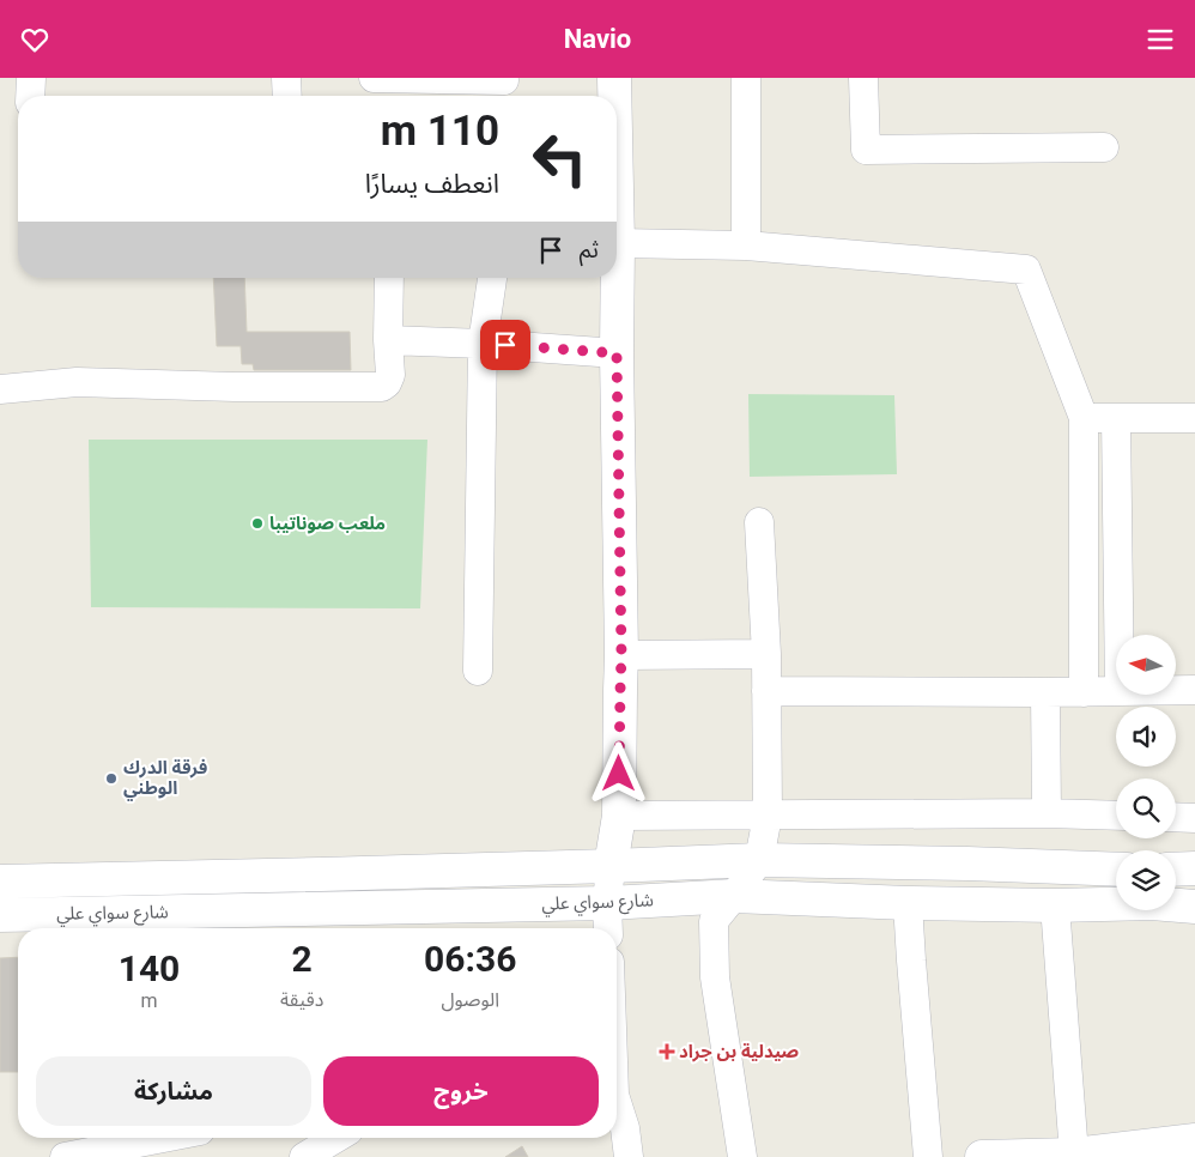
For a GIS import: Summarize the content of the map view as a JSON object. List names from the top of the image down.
{
  "streets": {
    "main road": ["شارع سواي علي"]
  },
  "places": {
    "other": ["ملعب صوناتيبا", "فرقة الدرك الوطني"],
    "health": ["صيدلية بن جراد"]
  },
  "north": "left",
  "page": {
    "header": "Navio",
    "turn": ["110 m", "انعطف يسارًا"],
    "then": "ثم",
    "eta": [
      "06:36",
      "الوصول",
      "2",
      "دقيقة",
      "140",
      "m"
    ],
    "buttons": ["خروج", "مشاركة"]
  }
}
